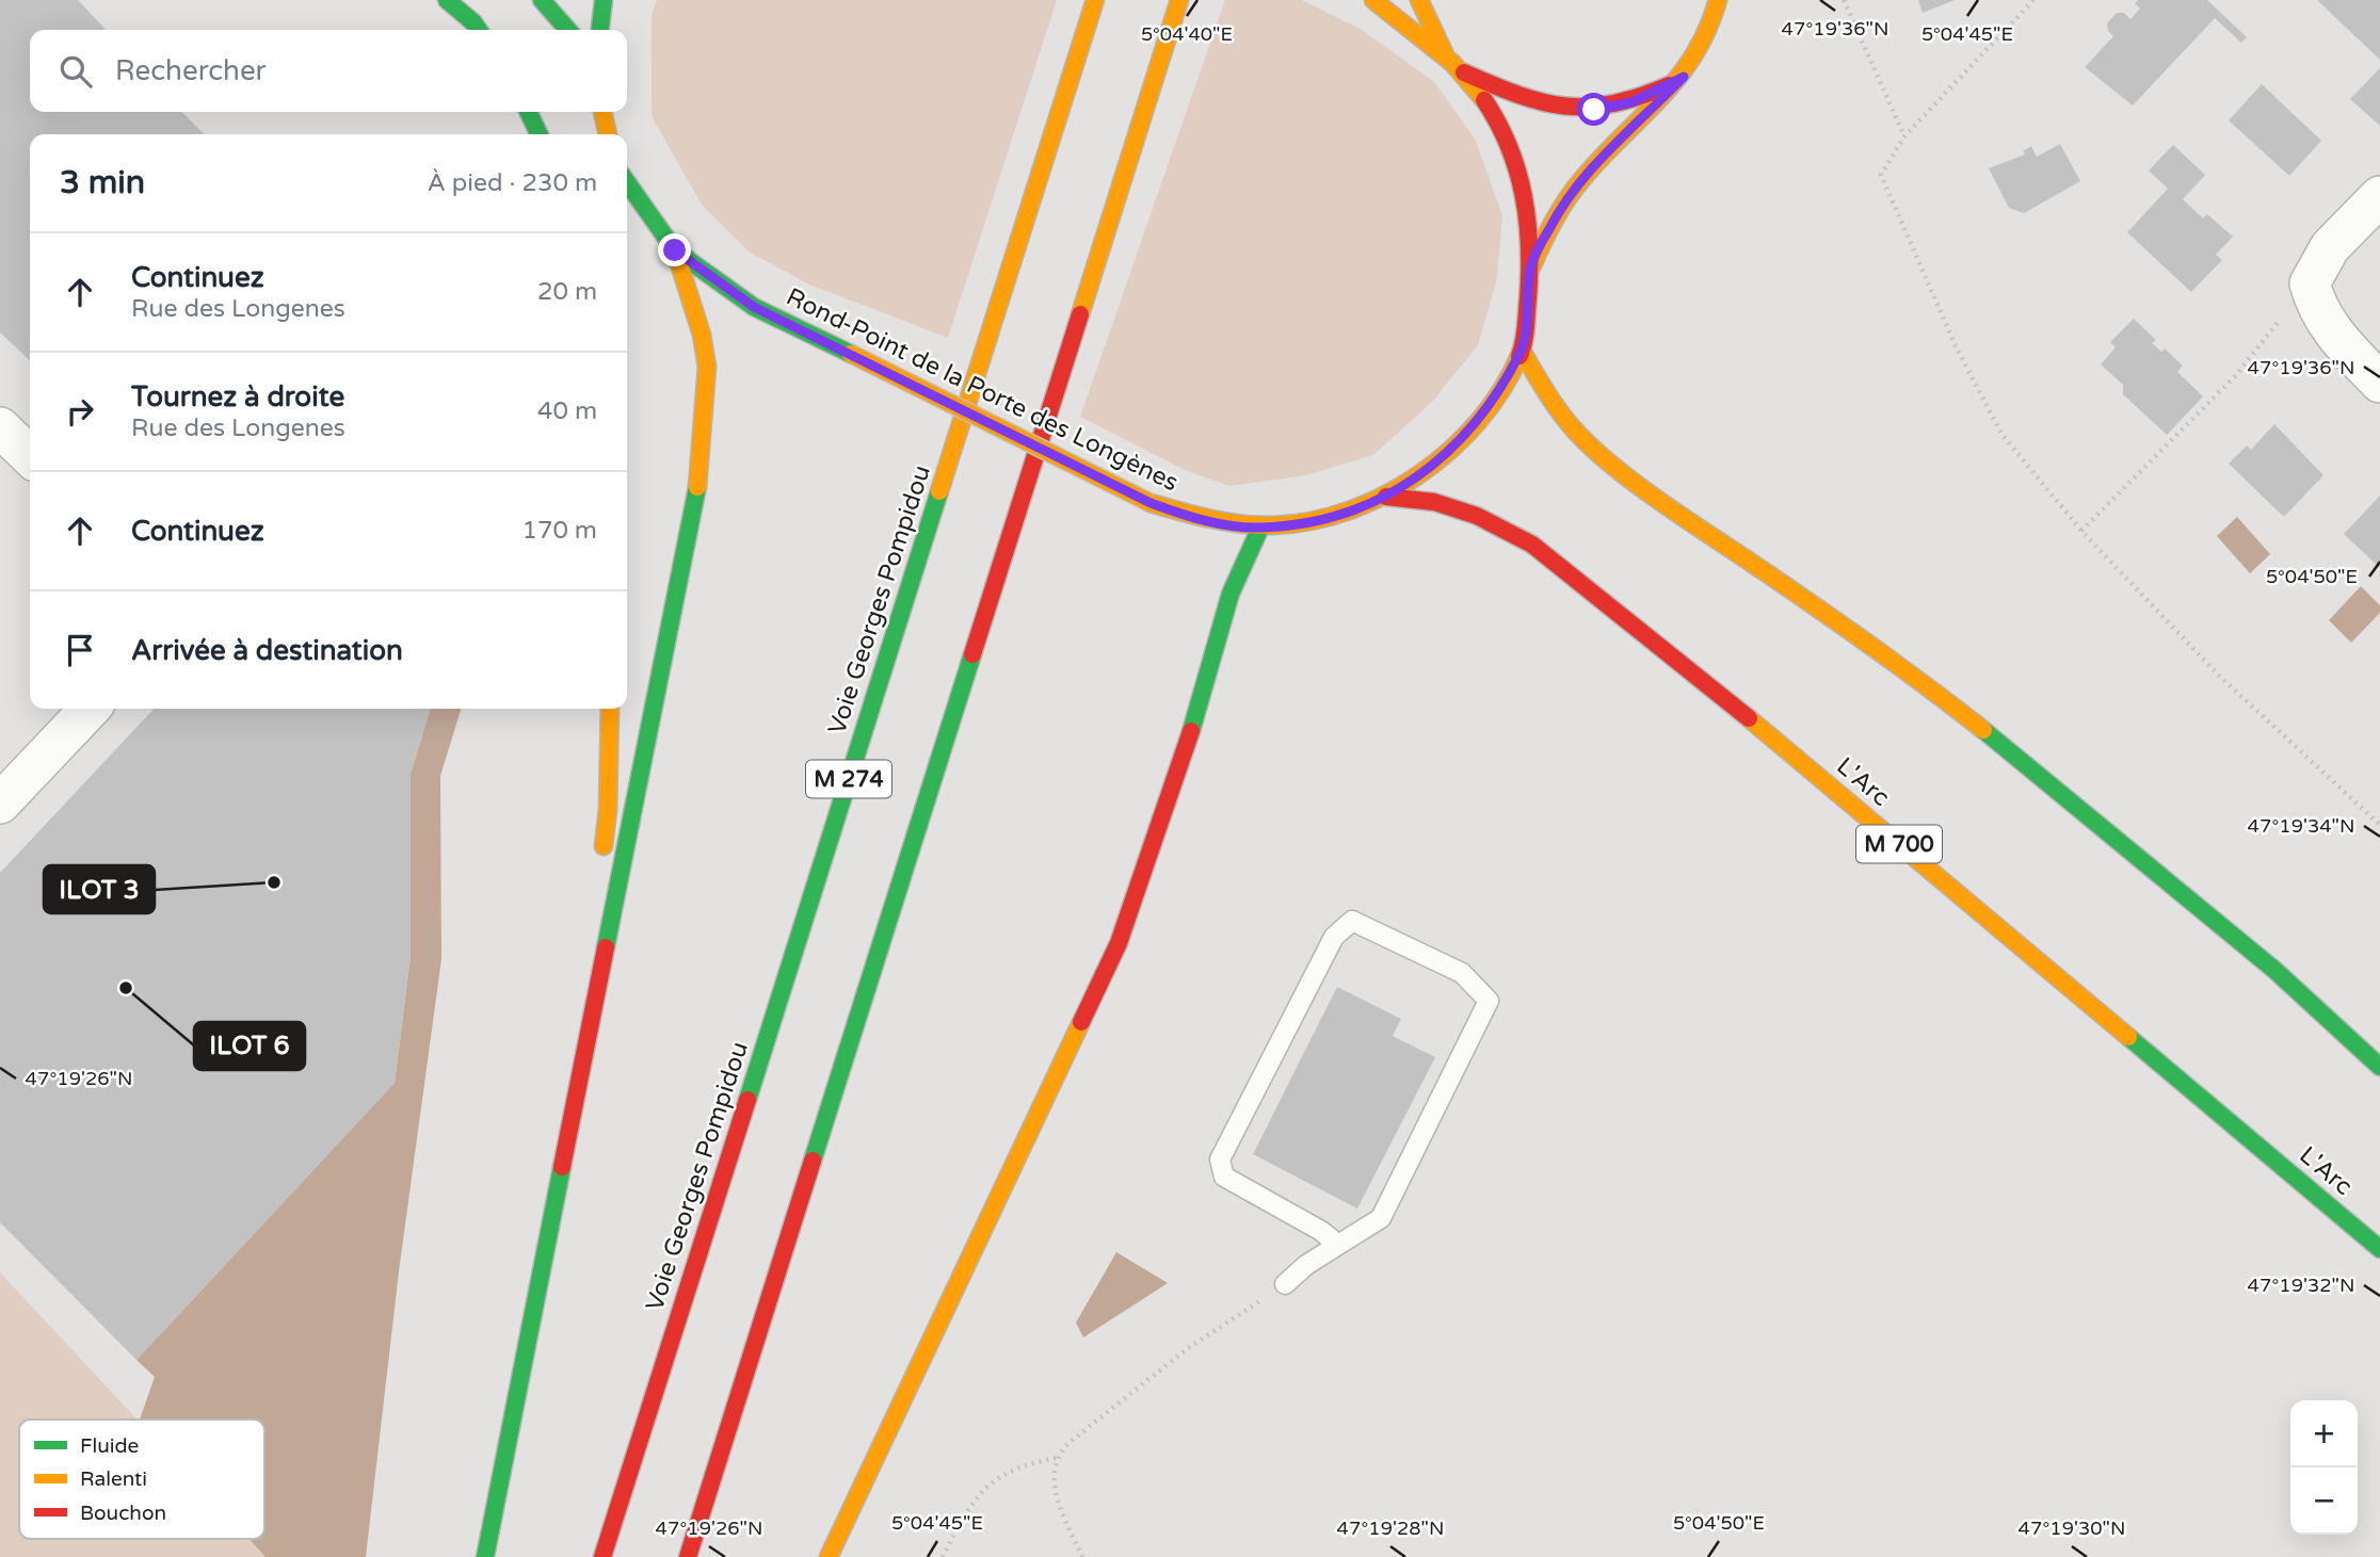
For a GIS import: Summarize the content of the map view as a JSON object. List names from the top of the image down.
{
  "streets": {
    "main road": [
      "Rond-Point de la Porte des Longènes",
      "Voie Georges Pompidou",
      "M 274",
      "L'Arc",
      "M 700"
    ]
  },
  "crossings": [
    ["Rond-Point de la Porte des Longènes", "L'Arc"]
  ],
  "places": ["ILOT 3", "ILOT 6"],
  "legend": ["Fluide", "Ralenti", "Bouchon"],
  "page": {
    "search": "Rechercher",
    "heading": ["3 min", "À pied · 230 m"],
    "list": [
      ["Continuez", "Rue des Longenes", "20 m"],
      ["Tournez à droite", "Rue des Longenes", "40 m"],
      ["Continuez", "170 m"],
      "Arrivée à destination"
    ],
    "map_buttons": ["+", "−"]
  },
  "coordinates": [
    "47°19'36\"N",
    "5°04'40\"E",
    "5°04'45\"E",
    "5°04'50\"E",
    "47°19'34\"N",
    "47°19'26\"N",
    "47°19'32\"N",
    "47°19'28\"N",
    "47°19'30\"N"
  ]
}
